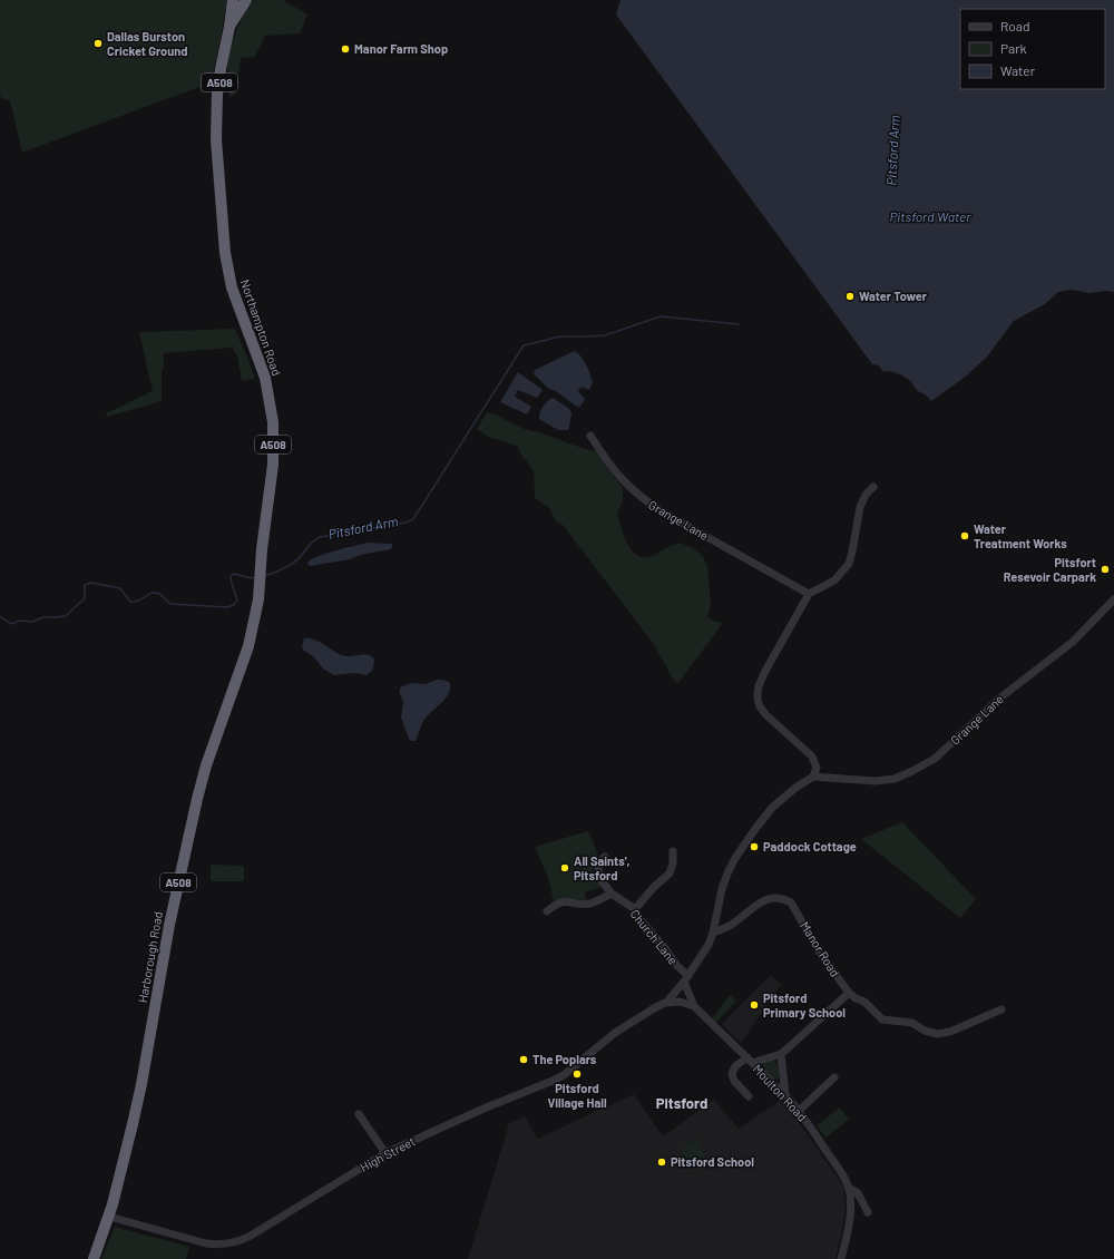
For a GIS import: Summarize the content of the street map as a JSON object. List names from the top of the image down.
{
  "streets": {
    "highway": ["A508", "Northampton Road", "Harborough Road"],
    "street": [
      "Grange Lane",
      "Church Lane",
      "Manor Road",
      "Moulton Road",
      "High Street"
    ]
  },
  "crossings": [
    ["Northampton Road", "Harborough Road"],
    ["Church Lane", "Manor Road"],
    ["Church Lane", "Moulton Road"],
    ["Manor Road", "Moulton Road"],
    ["Harborough Road", "High Street"]
  ],
  "districts": ["Pitsford"],
  "water": ["Pitsford Arm", "Pitsford Water"],
  "places": [
    "Dallas Burston Cricket Ground",
    "Manor Farm Shop",
    "Water Tower",
    "Water Treatment Works",
    "Pitsfort Resevoir Carpark",
    "Paddock Cottage",
    "All Saints', Pitsford",
    "Pitsford Primary School",
    "The Poplars",
    "Pitsford Village Hall",
    "Pitsford School"
  ],
  "legend": ["Road", "Park", "Water"]
}
